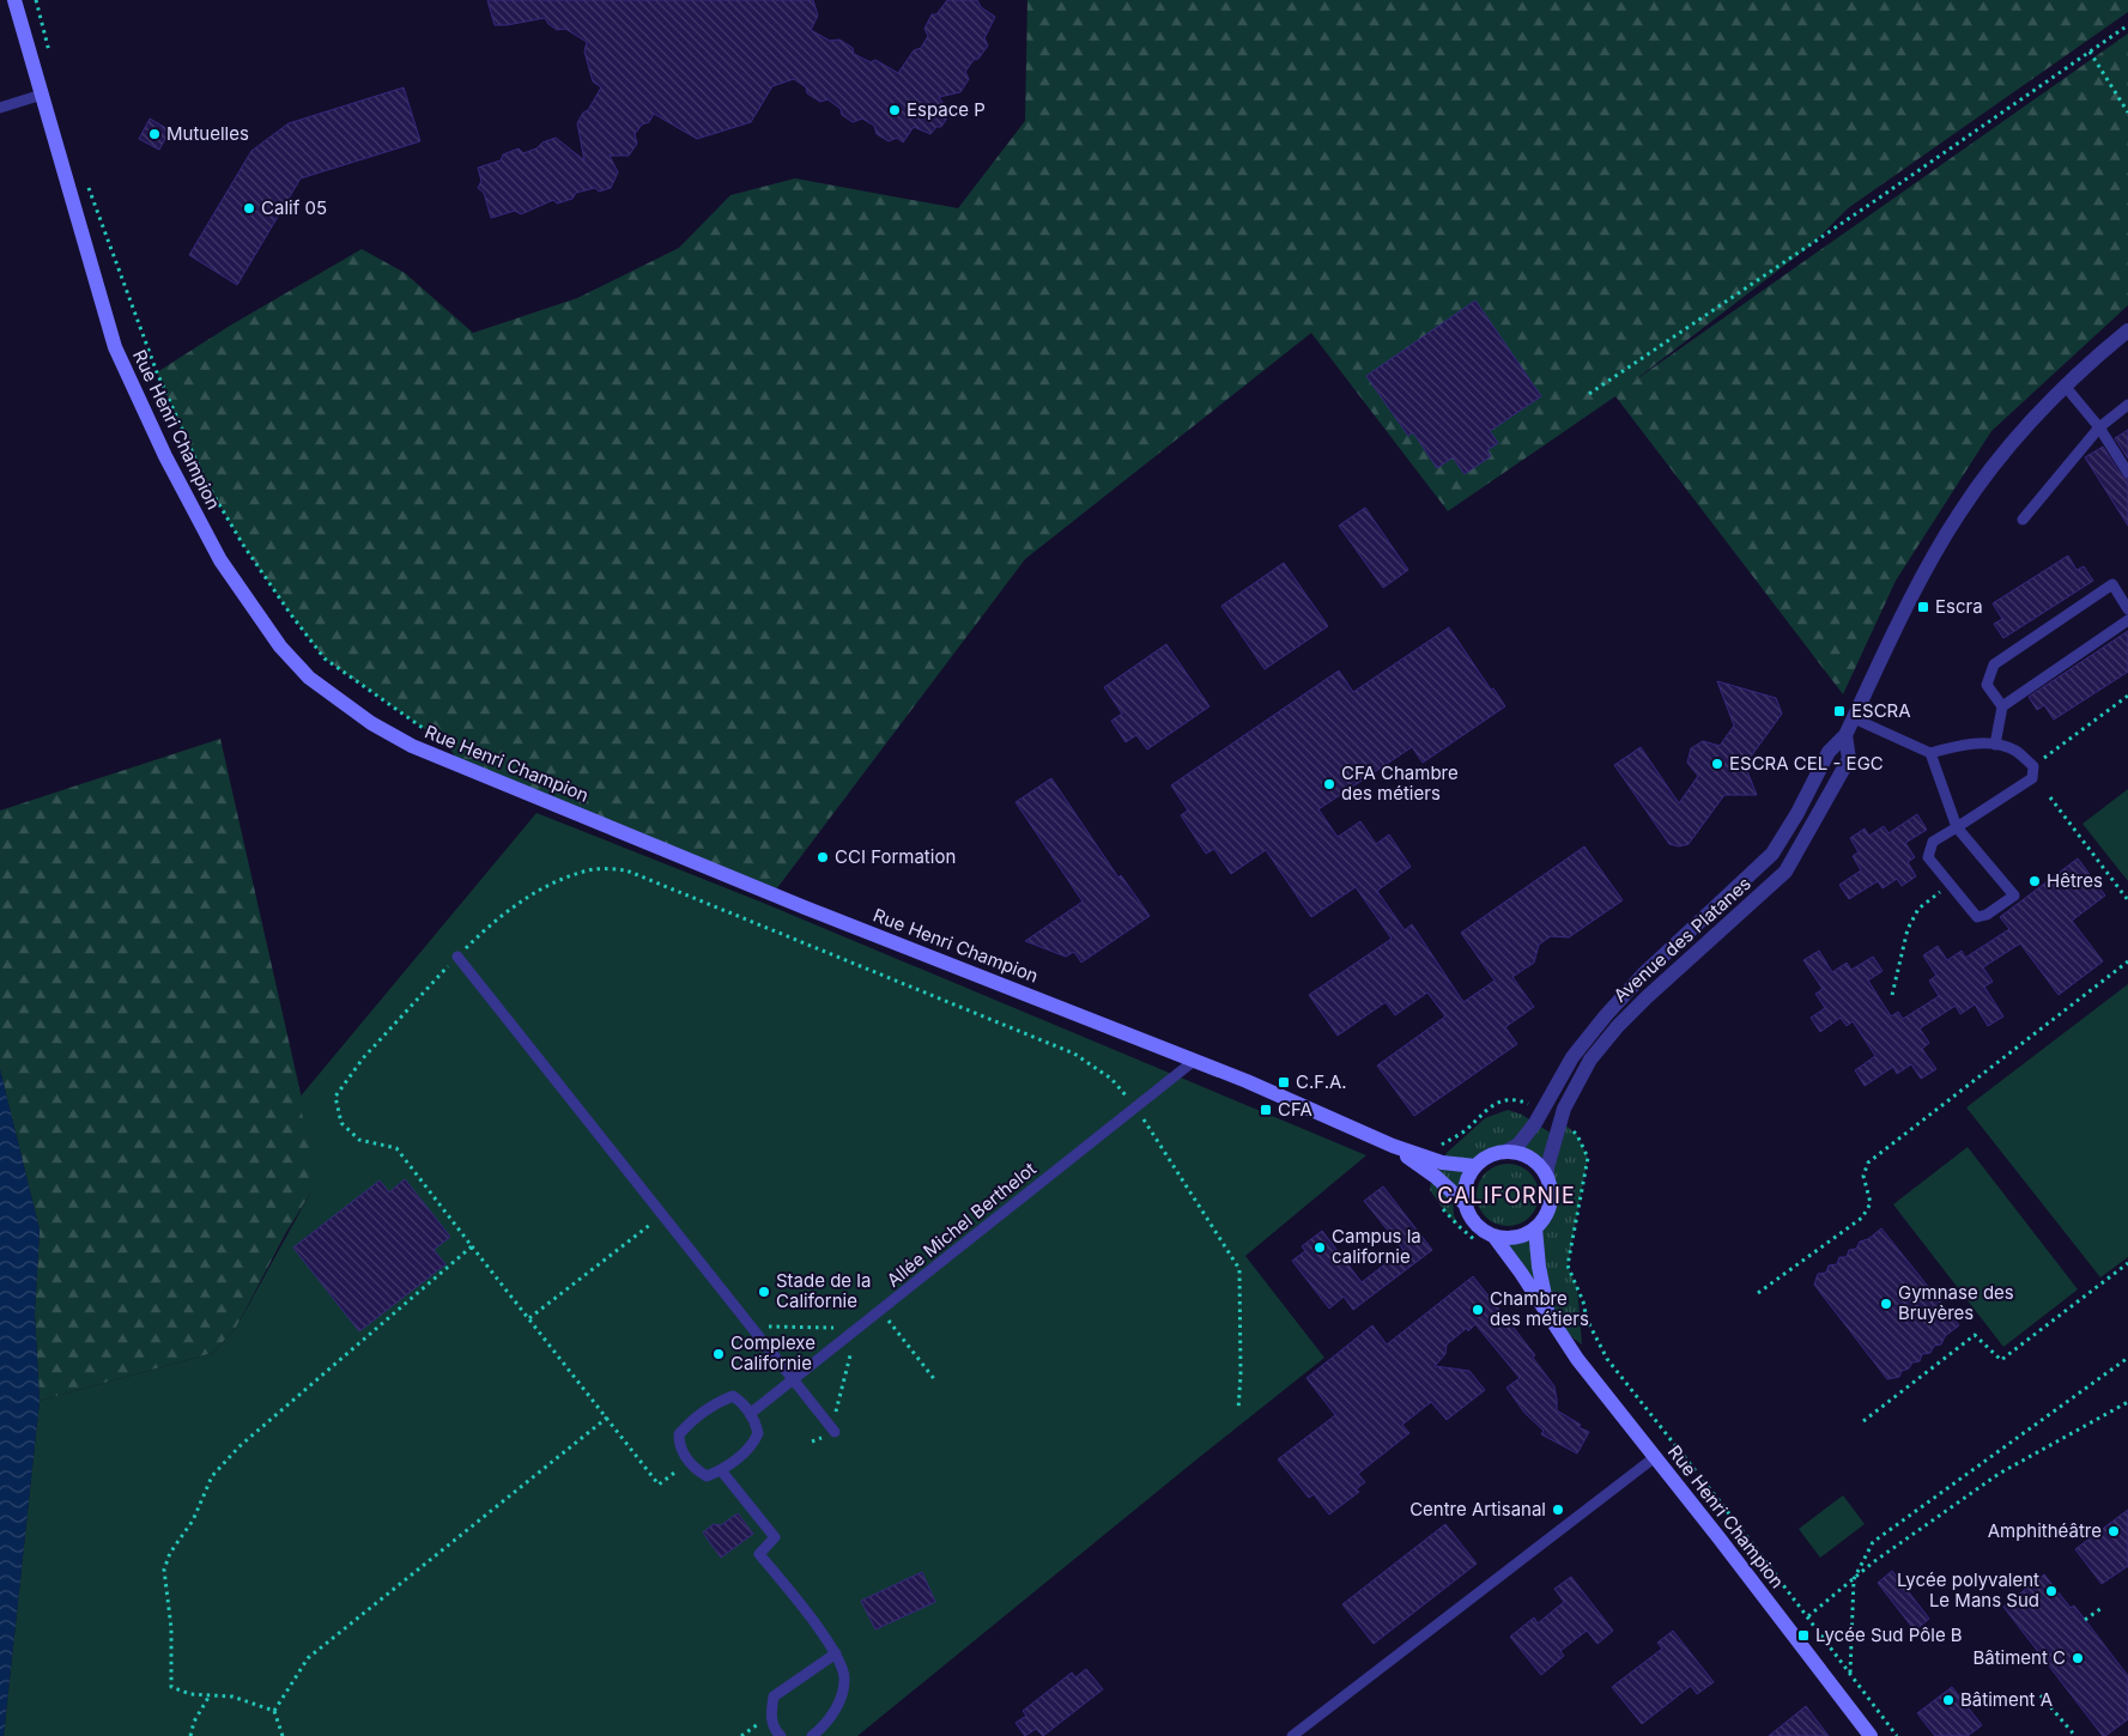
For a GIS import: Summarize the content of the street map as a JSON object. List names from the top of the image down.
{
  "streets": {
    "street": ["Rue Henri Champion", "Avenue des Platanes"],
    "lane": ["Allée Michel Berthelot"]
  },
  "crossings": [
    ["Rue Henri Champion", "Avenue des Platanes"],
    ["Rue Henri Champion", "Allée Michel Berthelot"]
  ],
  "districts": ["CALIFORNIE"],
  "places": {
    "other": [
      "Espace P",
      "Mutuelles",
      "Calif 05",
      "ESCRA CEL - EGC",
      "CFA Chambre des métiers",
      "CCI Formation",
      "Hêtres",
      "Campus la californie",
      "Stade de la Californie",
      "Gymnase des Bruyères",
      "Chambre des métiers",
      "Complexe Californie",
      "Centre Artisanal",
      "Amphithéâtre",
      "Lycée polyvalent Le Mans Sud",
      "Bâtiment C",
      "Bâtiment A"
    ],
    "transit": [
      "Escra",
      "ESCRA",
      "C.F.A.",
      "CFA",
      "Lycée Sud Pôle B"
    ]
  }
}
